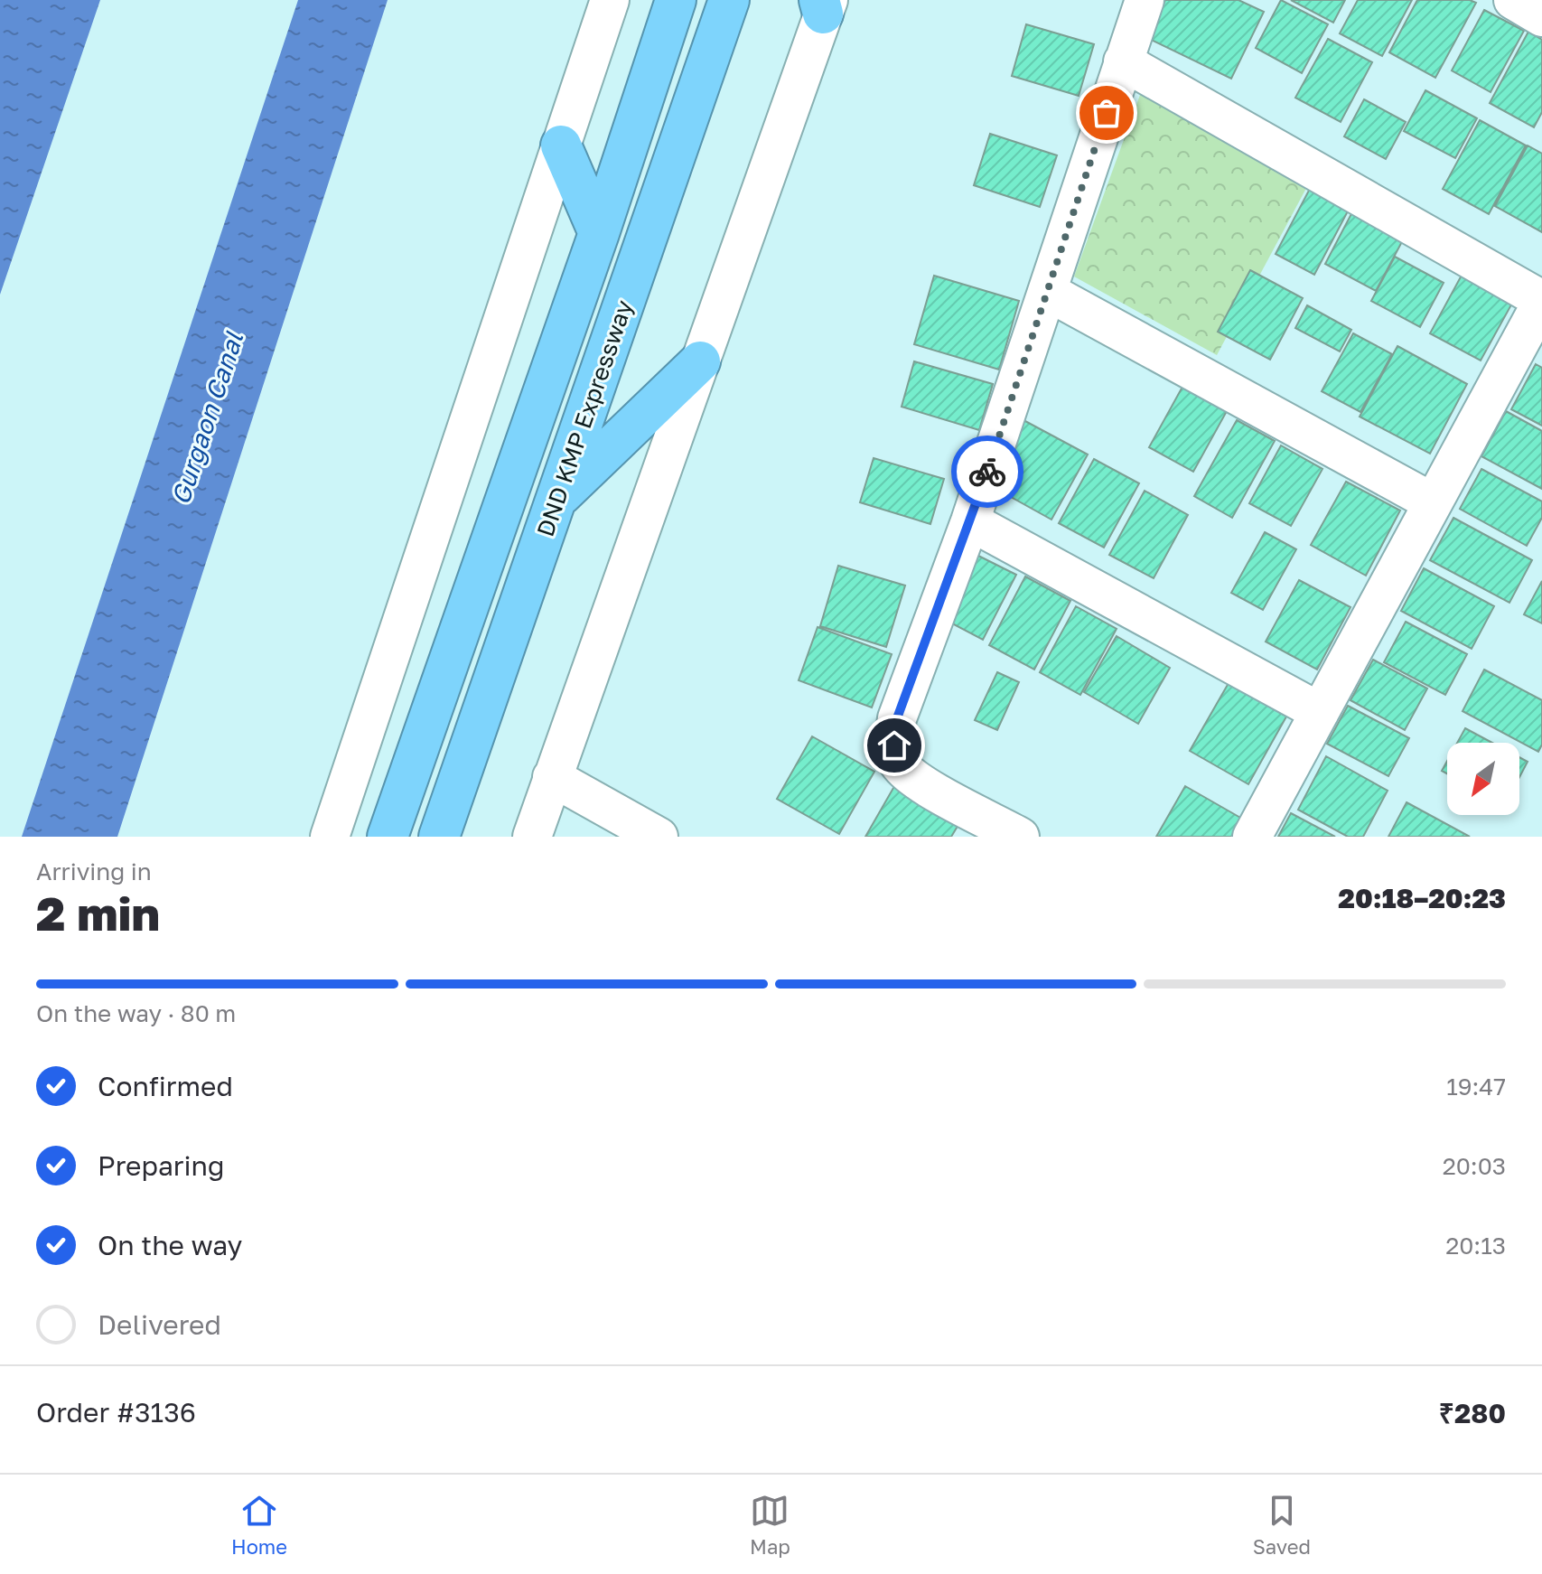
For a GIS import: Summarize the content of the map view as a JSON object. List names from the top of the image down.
{
  "streets": {
    "highway": ["DND KMP Expressway"]
  },
  "water": ["Gurgaon Canal"],
  "north": "bottom left",
  "page": {
    "heading": ["2 min", "Arriving in", "20:18–20:23"],
    "panel": ["Order #3136", "₹280"],
    "bar": "On the way · 80 m",
    "list": [
      ["Confirmed", "19:47"],
      ["Preparing", "20:03"],
      ["On the way", "20:13"],
      "Delivered"
    ],
    "tabs": ["Home", "Map", "Saved"]
  }
}
